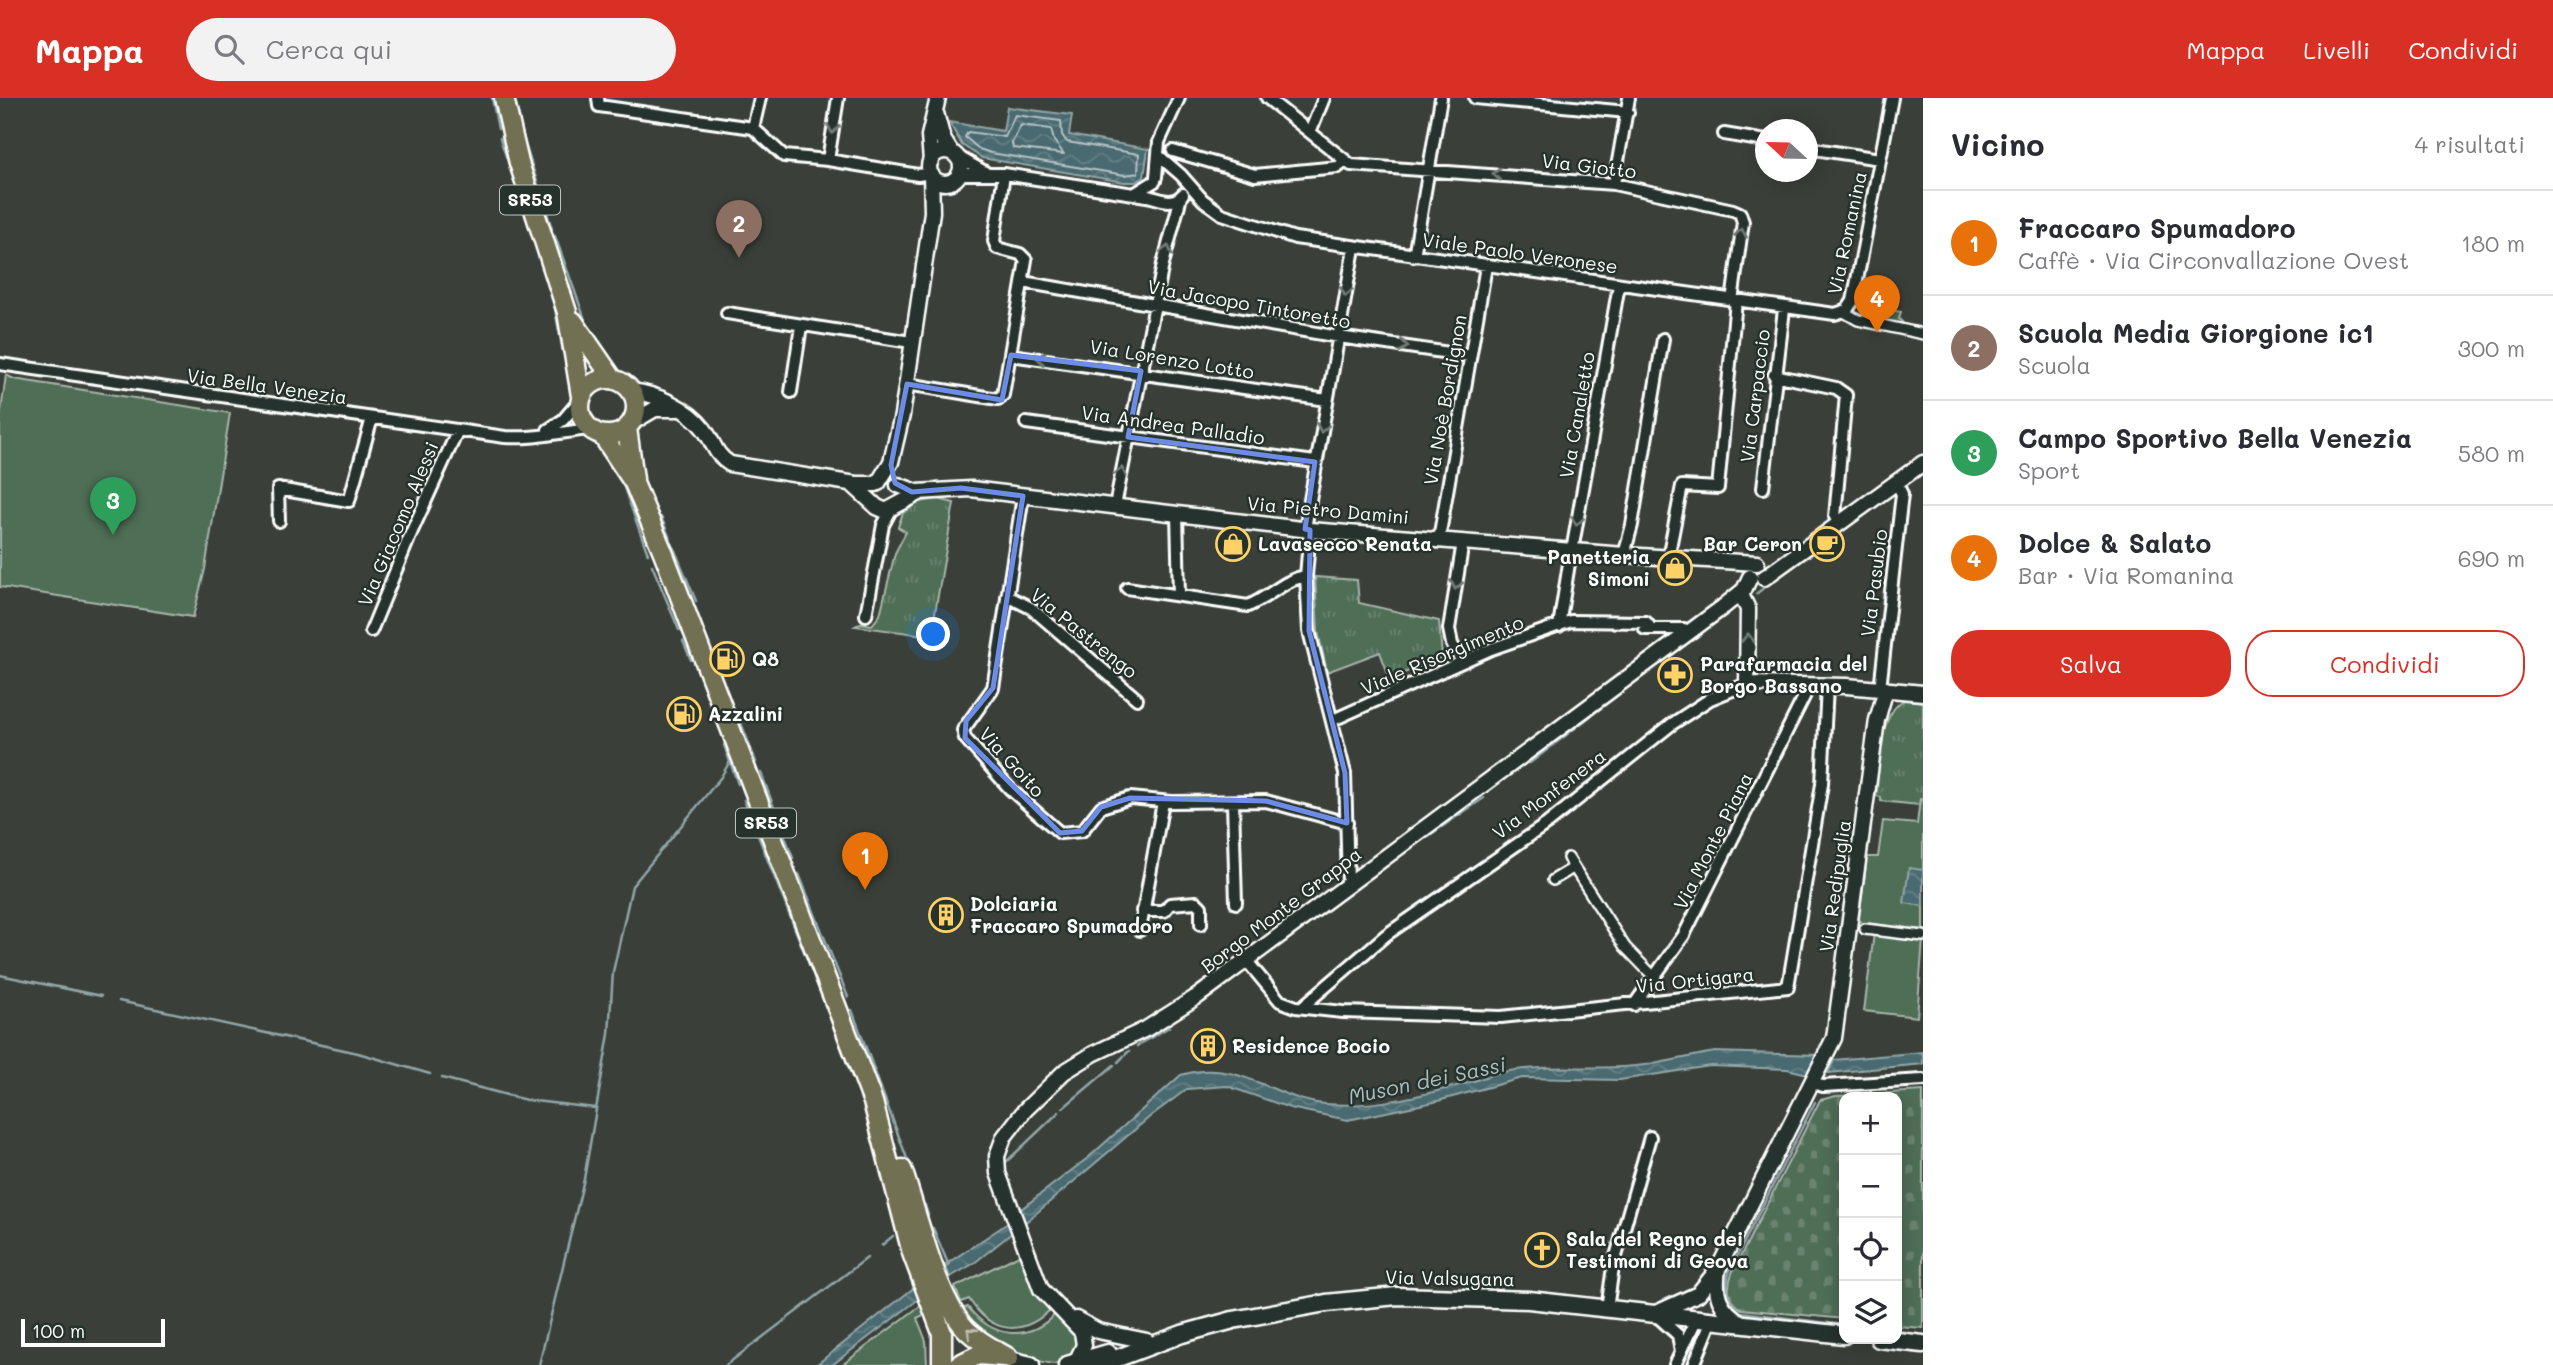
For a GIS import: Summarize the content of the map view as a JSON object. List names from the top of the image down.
{
  "streets": {
    "main road": ["SR53", "Via Valsugana"],
    "street": [
      "Via Giotto",
      "Via Romanina",
      "Viale Paolo Veronese",
      "Via Jacopo Tintoretto",
      "Via Lorenzo Lotto",
      "Via Bella Venezia",
      "Via Carpaccio",
      "Via Noè Bordignon",
      "Via Canaletto",
      "Via Andrea Palladio",
      "Via Pietro Damini",
      "Via Giacomo Alessi",
      "Via Pasubio",
      "Via Pastrengo",
      "Viale Risorgimento",
      "Via Goito",
      "Via Monfenera",
      "Via Monte Piana",
      "Via Redipuglia",
      "Borgo Monte Grappa",
      "Via Ortigara"
    ]
  },
  "crossings": [
    ["Via Giotto", "Viale Paolo Veronese"],
    ["SR53", "Via Bella Venezia"],
    ["Via Romanina", "Viale Paolo Veronese"],
    ["Viale Paolo Veronese", "Via Carpaccio"],
    ["Viale Paolo Veronese", "Via Noè Bordignon"],
    ["Viale Paolo Veronese", "Via Canaletto"],
    ["Via Jacopo Tintoretto", "Via Noè Bordignon"],
    ["Via Bella Venezia", "Via Giacomo Alessi"],
    ["Via Noè Bordignon", "Via Pietro Damini"],
    ["Via Canaletto", "Via Pietro Damini"],
    ["Via Canaletto", "Viale Risorgimento"],
    ["Via Pietro Damini", "Via Goito"],
    ["Via Pietro Damini", "Borgo Monte Grappa"],
    ["Via Pasubio", "Via Monfenera"],
    ["Via Pasubio", "Via Redipuglia"],
    ["Via Pasubio", "Borgo Monte Grappa"],
    ["Via Pastrengo", "Via Goito"],
    ["Viale Risorgimento", "Borgo Monte Grappa"],
    ["Via Monfenera", "Via Monte Piana"],
    ["Via Monfenera", "Via Redipuglia"],
    ["Via Monfenera", "Via Ortigara"],
    ["Via Monte Piana", "Via Ortigara"],
    ["Via Redipuglia", "Via Valsugana"]
  ],
  "one_way": ["Via Lorenzo Lotto"],
  "water": ["Muson dei Sassi"],
  "places": {
    "shop": ["Lavasecco Renata", "Panetteria Simoni"],
    "cafe": ["Bar Ceron"],
    "fuel station": ["Q8", "Azzalini"],
    "pharmacy": ["Parafarmacia del Borgo Bassano"],
    "building": ["Dolciaria Fraccaro Spumadoro", "Residence Bocio"],
    "church": ["Sala del Regno dei Testimoni di Geova"]
  },
  "scale_bar": "100 m",
  "north": "left",
  "page": {
    "header": "Mappa",
    "search": "Cerca qui",
    "nav": ["Mappa", "Livelli", "Condividi"],
    "heading": ["Vicino", "4 risultati"],
    "list": [
      {
        "mark": "1",
        "name": "Fraccaro Spumadoro",
        "note": "Caffè · Via Circonvallazione Ovest",
        "value": "180 m"
      },
      {
        "mark": "2",
        "name": "Scuola Media Giorgione ic1",
        "note": "Scuola",
        "value": "300 m"
      },
      {
        "mark": "3",
        "name": "Campo Sportivo Bella Venezia",
        "note": "Sport",
        "value": "580 m"
      },
      {
        "mark": "4",
        "name": "Dolce & Salato",
        "note": "Bar · Via Romanina",
        "value": "690 m"
      }
    ],
    "pins": [
      "2",
      "4",
      "3",
      "1"
    ],
    "buttons": ["Salva", "Condividi"],
    "map_buttons": ["+", "−"],
    "scale": "100 m"
  }
}
